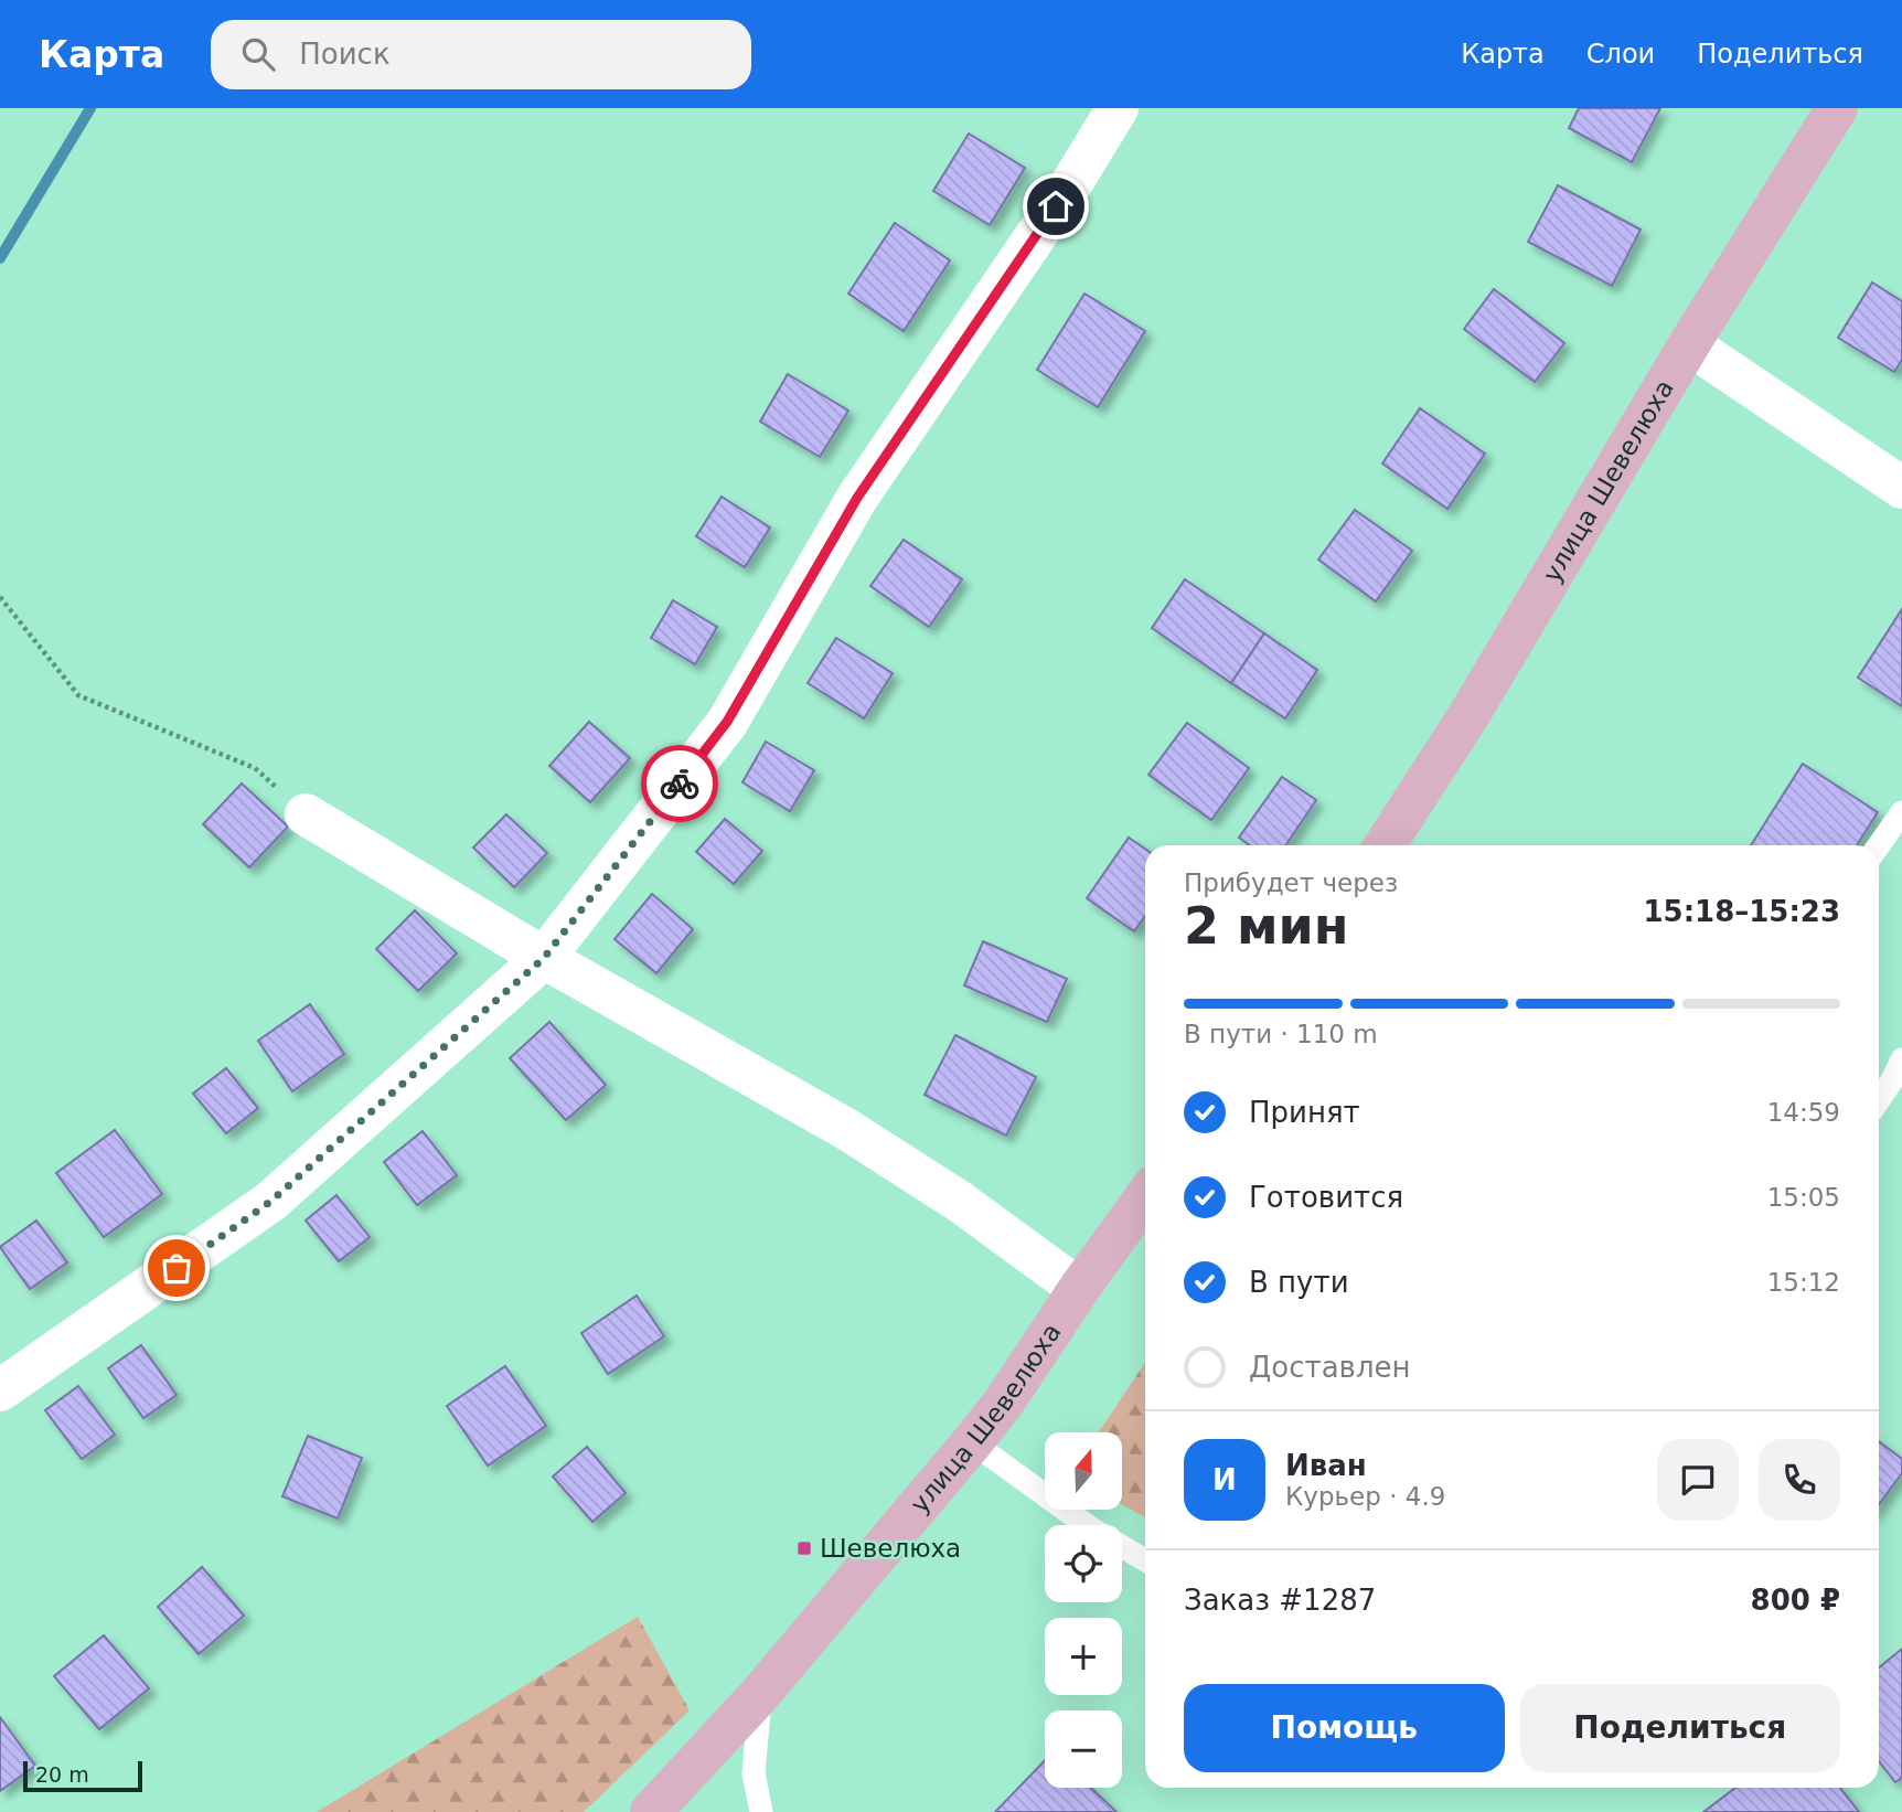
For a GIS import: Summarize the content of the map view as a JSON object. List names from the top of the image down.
{
  "streets": {
    "main road": ["улица Шевелюха"]
  },
  "places": {
    "transit": ["Шевелюха"]
  },
  "scale_bar": "20 m",
  "north": "top",
  "page": {
    "header": "Карта",
    "search": "Поиск",
    "nav": ["Карта", "Слои", "Поделиться"],
    "heading": ["2 мин", "Прибудет через", "15:18–15:23"],
    "panel": [
      "Иван",
      "Курьер · 4.9",
      "Заказ #1287",
      "800 ₽"
    ],
    "bar": "В пути · 110 m",
    "list": [
      ["Принят", "14:59"],
      ["Готовится", "15:05"],
      ["В пути", "15:12"],
      "Доставлен"
    ],
    "map_buttons": ["+", "−"],
    "round": "И",
    "buttons": ["Помощь", "Поделиться"],
    "scale": "20 m"
  }
}
